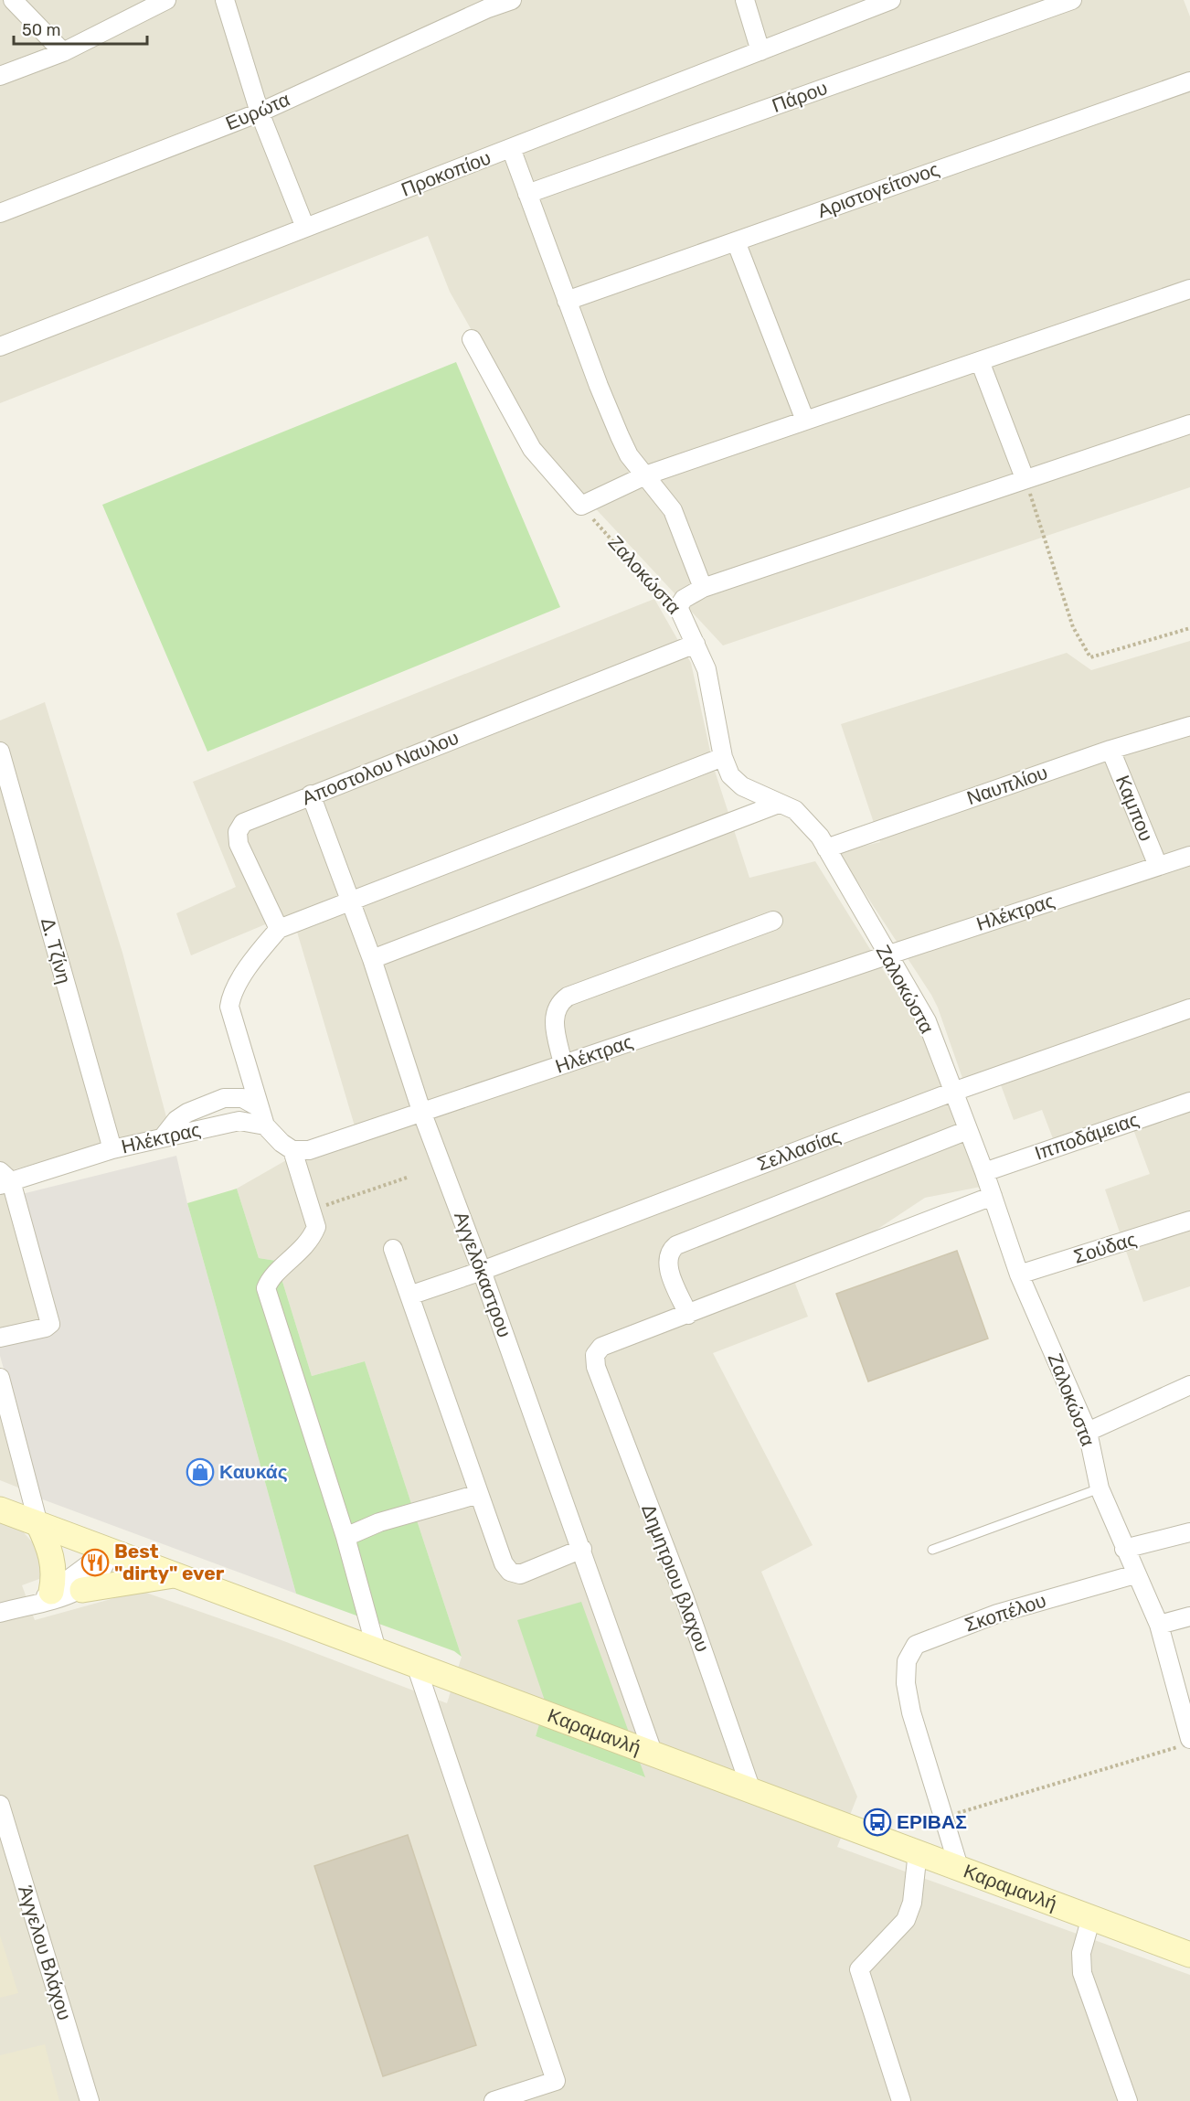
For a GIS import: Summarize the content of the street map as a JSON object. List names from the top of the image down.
{
  "streets": {
    "main road": ["Καραμανλή"],
    "street": [
      "Πάρου",
      "Ευρώτα",
      "Προκοπίου",
      "Αριστογείτονος",
      "Ζαλοκώστα",
      "Αποστολου Ναυλου",
      "Ναυπλίου",
      "Καμπου",
      "Ηλέκτρας",
      "Δ. Τζίνη",
      "Ιπποδάμειας",
      "Σελλασίας",
      "Σούδας",
      "Αγγελόκαστρου",
      "Δημητριου βλαχου",
      "Σκοπέλου",
      "Άγγελου Βλάχου"
    ]
  },
  "crossings": [
    ["Πάρου", "Ζαλοκώστα"],
    ["Προκοπίου", "Ζαλοκώστα"],
    ["Αριστογείτονος", "Ζαλοκώστα"],
    ["Ζαλοκώστα", "Αποστολου Ναυλου"],
    ["Ζαλοκώστα", "Ναυπλίου"],
    ["Ζαλοκώστα", "Ηλέκτρας"],
    ["Ζαλοκώστα", "Ιπποδάμειας"],
    ["Ζαλοκώστα", "Σελλασίας"],
    ["Ζαλοκώστα", "Σούδας"],
    ["Ζαλοκώστα", "Σκοπέλου"],
    ["Αποστολου Ναυλου", "Αγγελόκαστρου"],
    ["Ναυπλίου", "Καμπου"],
    ["Καμπου", "Ηλέκτρας"],
    ["Ηλέκτρας", "Δ. Τζίνη"],
    ["Ηλέκτρας", "Αγγελόκαστρου"],
    ["Σελλασίας", "Αγγελόκαστρου"],
    ["Αγγελόκαστρου", "Καραμανλή"],
    ["Δημητριου βλαχου", "Καραμανλή"],
    ["Σκοπέλου", "Καραμανλή"]
  ],
  "places": {
    "shop": ["Καυκάς"],
    "restaurant": ["Best \"dirty\" ever"],
    "bus stop": ["ΕΡΙΒΑΣ"]
  },
  "scale_bar": "50 m"
}
